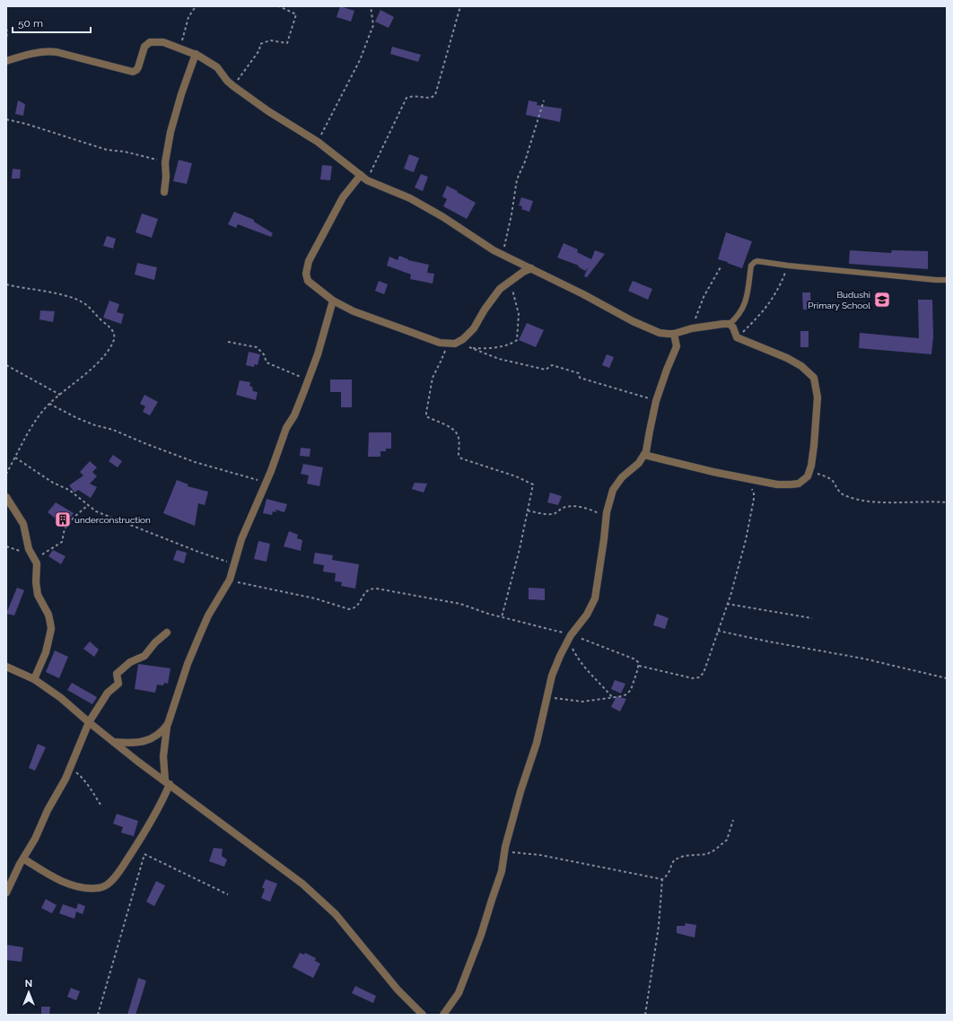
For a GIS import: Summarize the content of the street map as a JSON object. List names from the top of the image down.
{
  "places": {
    "school or university": ["Budushi Primary School"],
    "building": ["underconstruction"]
  },
  "scale_bar": "50 m",
  "north": "top"
}
